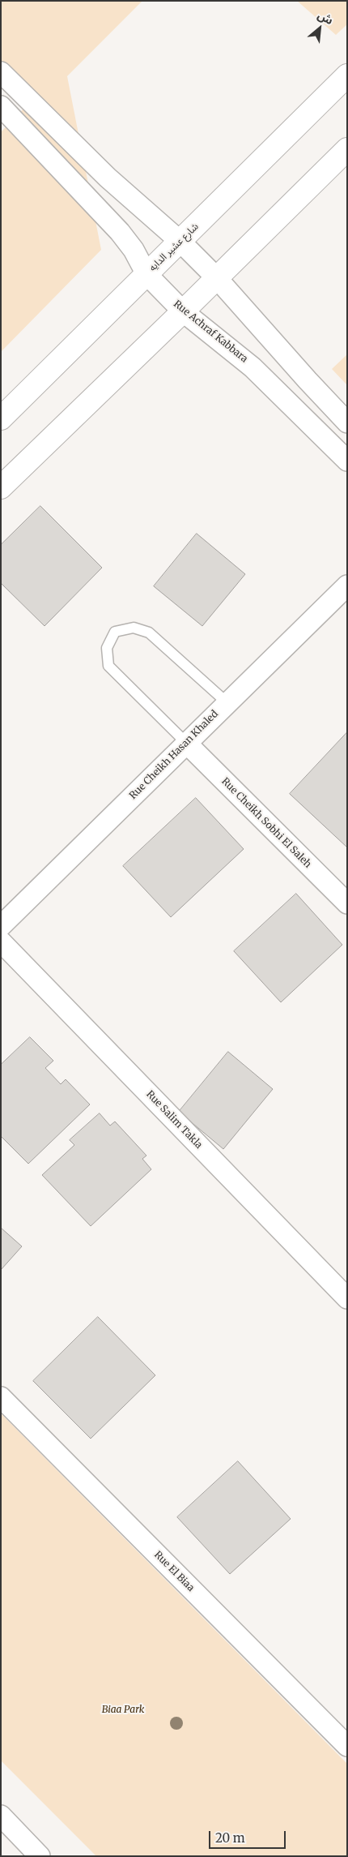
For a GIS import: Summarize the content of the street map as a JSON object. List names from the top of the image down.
{
  "streets": {
    "street": [
      "شارع عشير الدايه",
      "Rue Achraf Kabbara",
      "Rue Cheikh Hasan Khaled",
      "Rue Cheikh Sobhi El Saleh",
      "Rue Salim Takla",
      "Rue El Biaa"
    ]
  },
  "crossings": [
    ["شارع عشير الدايه", "Rue Achraf Kabbara"],
    ["Rue Cheikh Hasan Khaled", "Rue Cheikh Sobhi El Saleh"]
  ],
  "parks": ["Biaa Park"],
  "scale_bar": "20 m",
  "north": "top right"
}
